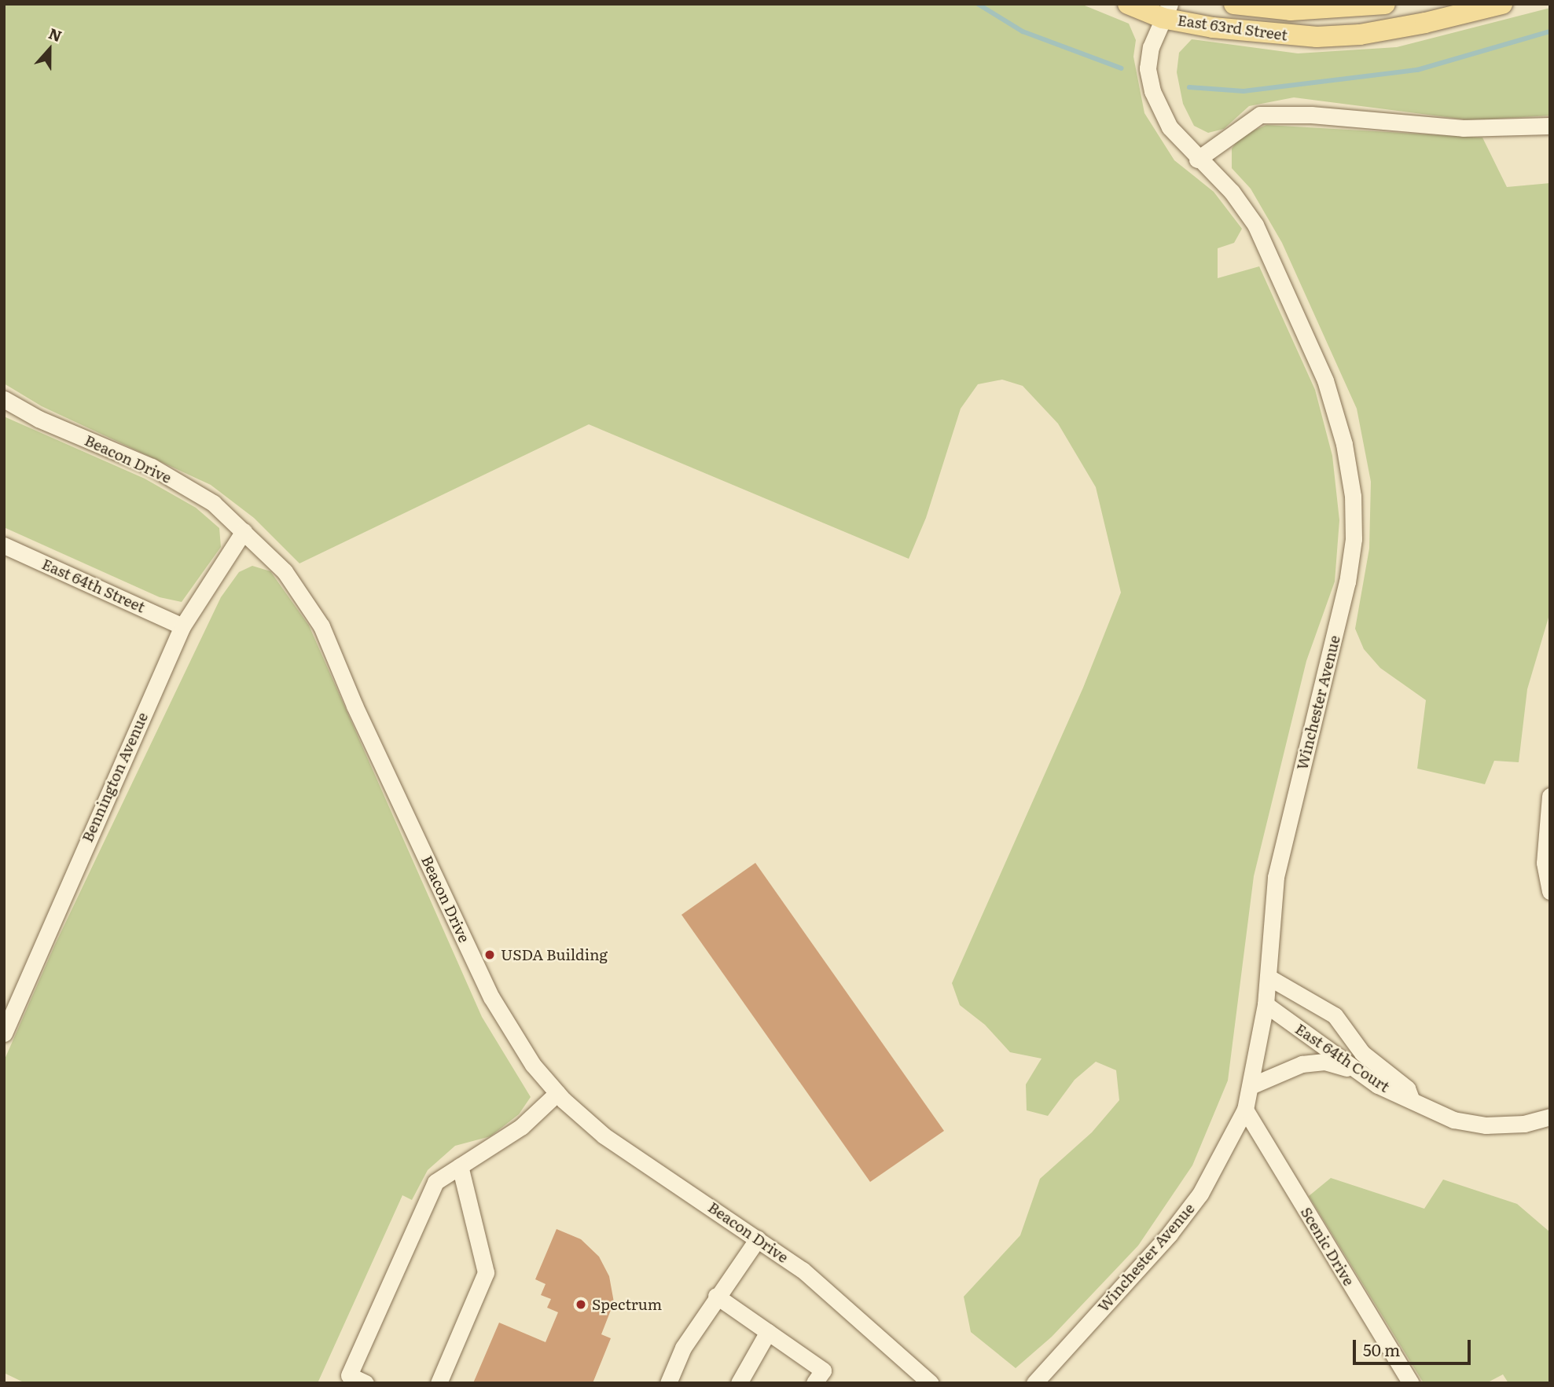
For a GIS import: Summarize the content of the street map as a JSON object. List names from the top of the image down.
{
  "streets": {
    "main road": ["East 63rd Street"],
    "street": [
      "Beacon Drive",
      "East 64th Street",
      "Winchester Avenue",
      "Bennington Avenue",
      "East 64th Court",
      "Scenic Drive"
    ]
  },
  "crossings": [
    ["East 63rd Street", "Winchester Avenue"],
    ["Beacon Drive", "Bennington Avenue"],
    ["East 64th Street", "Bennington Avenue"],
    ["Winchester Avenue", "East 64th Court"],
    ["Winchester Avenue", "Scenic Drive"]
  ],
  "places": ["USDA Building", "Spectrum"],
  "scale_bar": "50 m",
  "north": "top"
}
